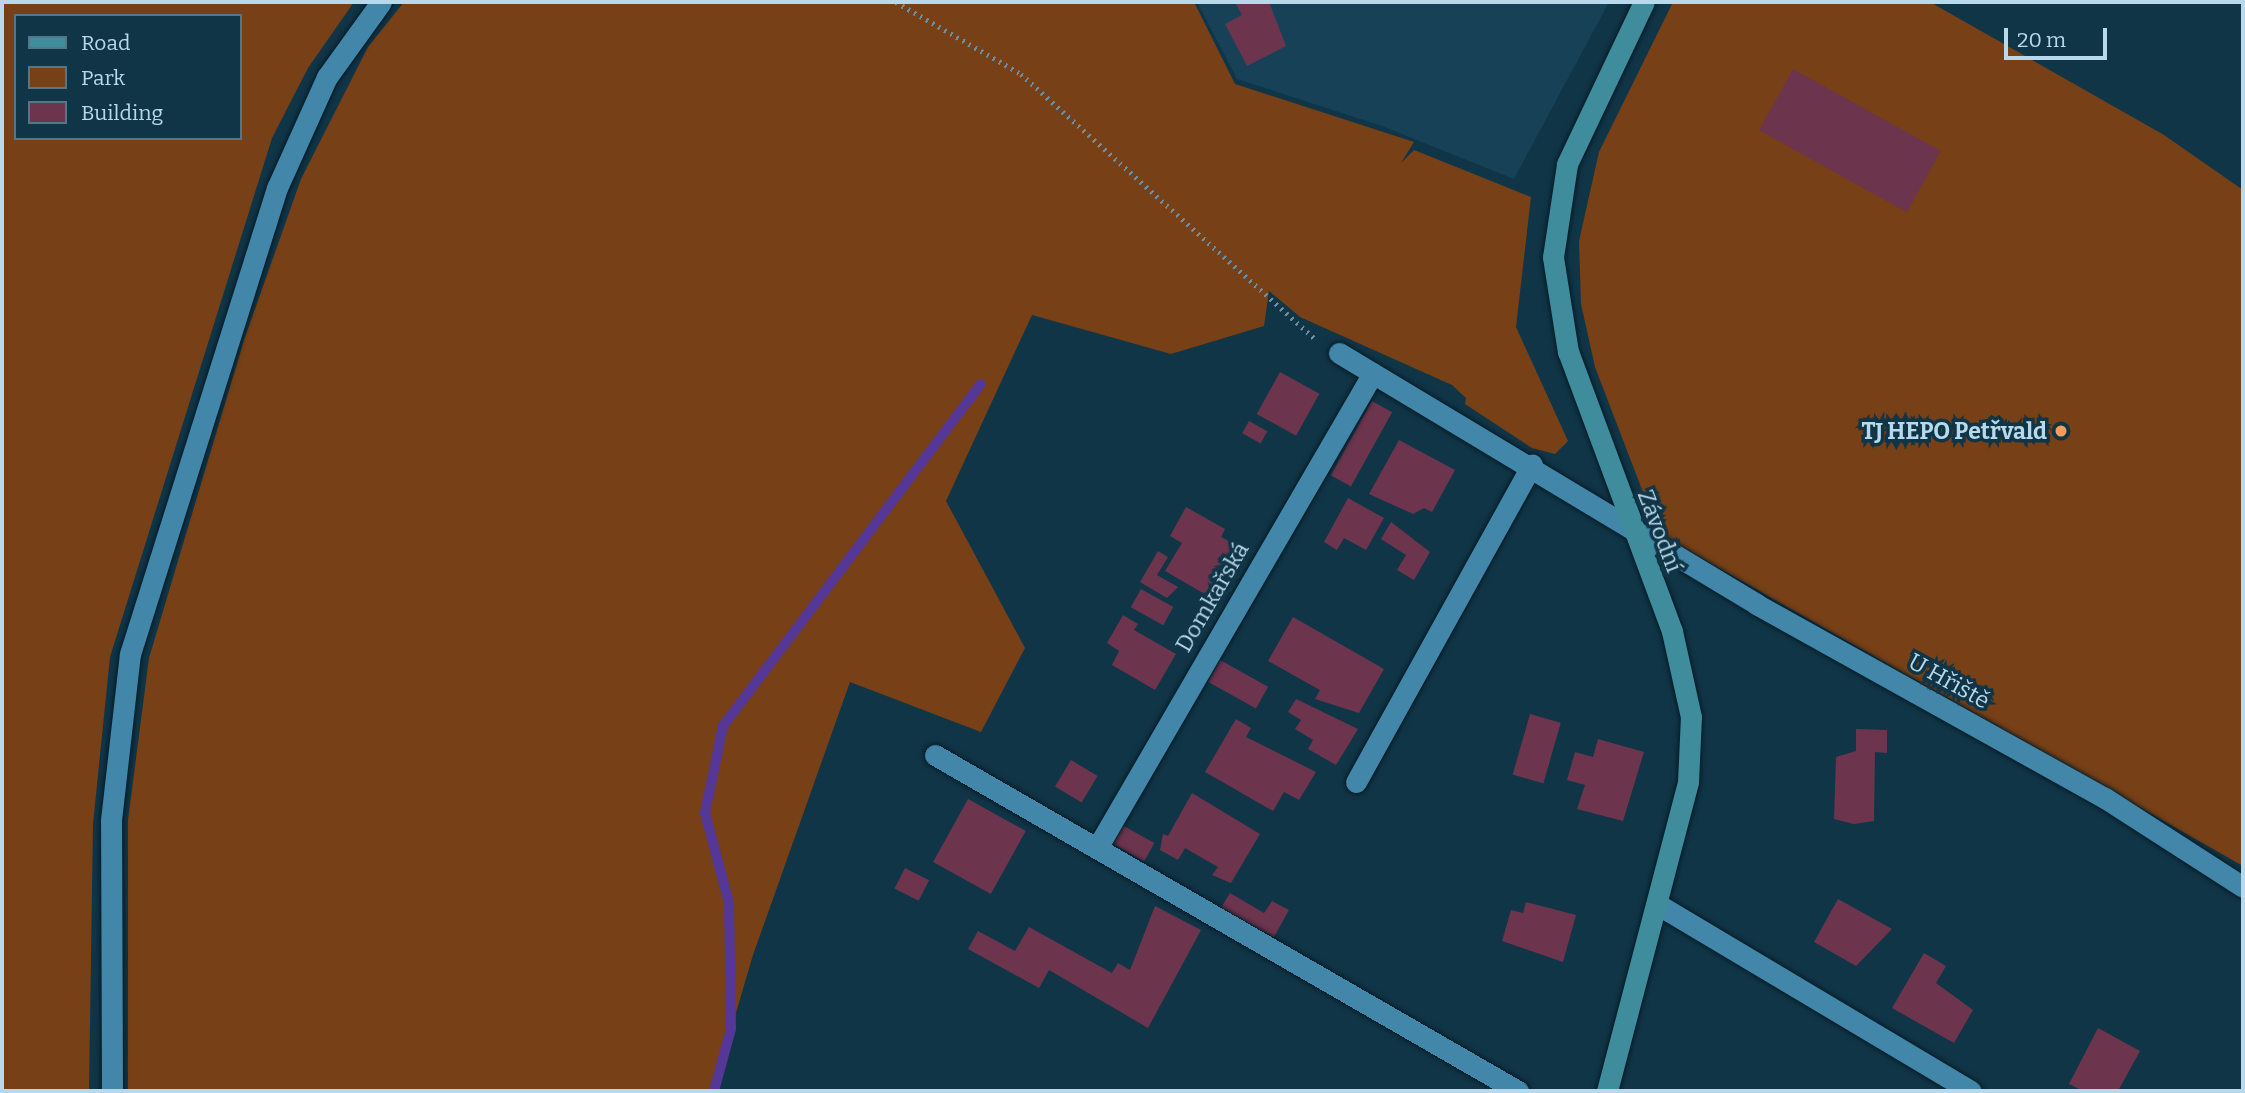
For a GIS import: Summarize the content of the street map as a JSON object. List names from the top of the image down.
{
  "streets": {
    "street": ["Závodní", "Domkařská", "U Hřiště"]
  },
  "crossings": [
    ["Závodní", "U Hřiště"],
    ["Domkařská", "U Hřiště"]
  ],
  "places": ["TJ HEPO Petřvald"],
  "legend": ["Road", "Park", "Building"],
  "scale_bar": "20 m"
}
